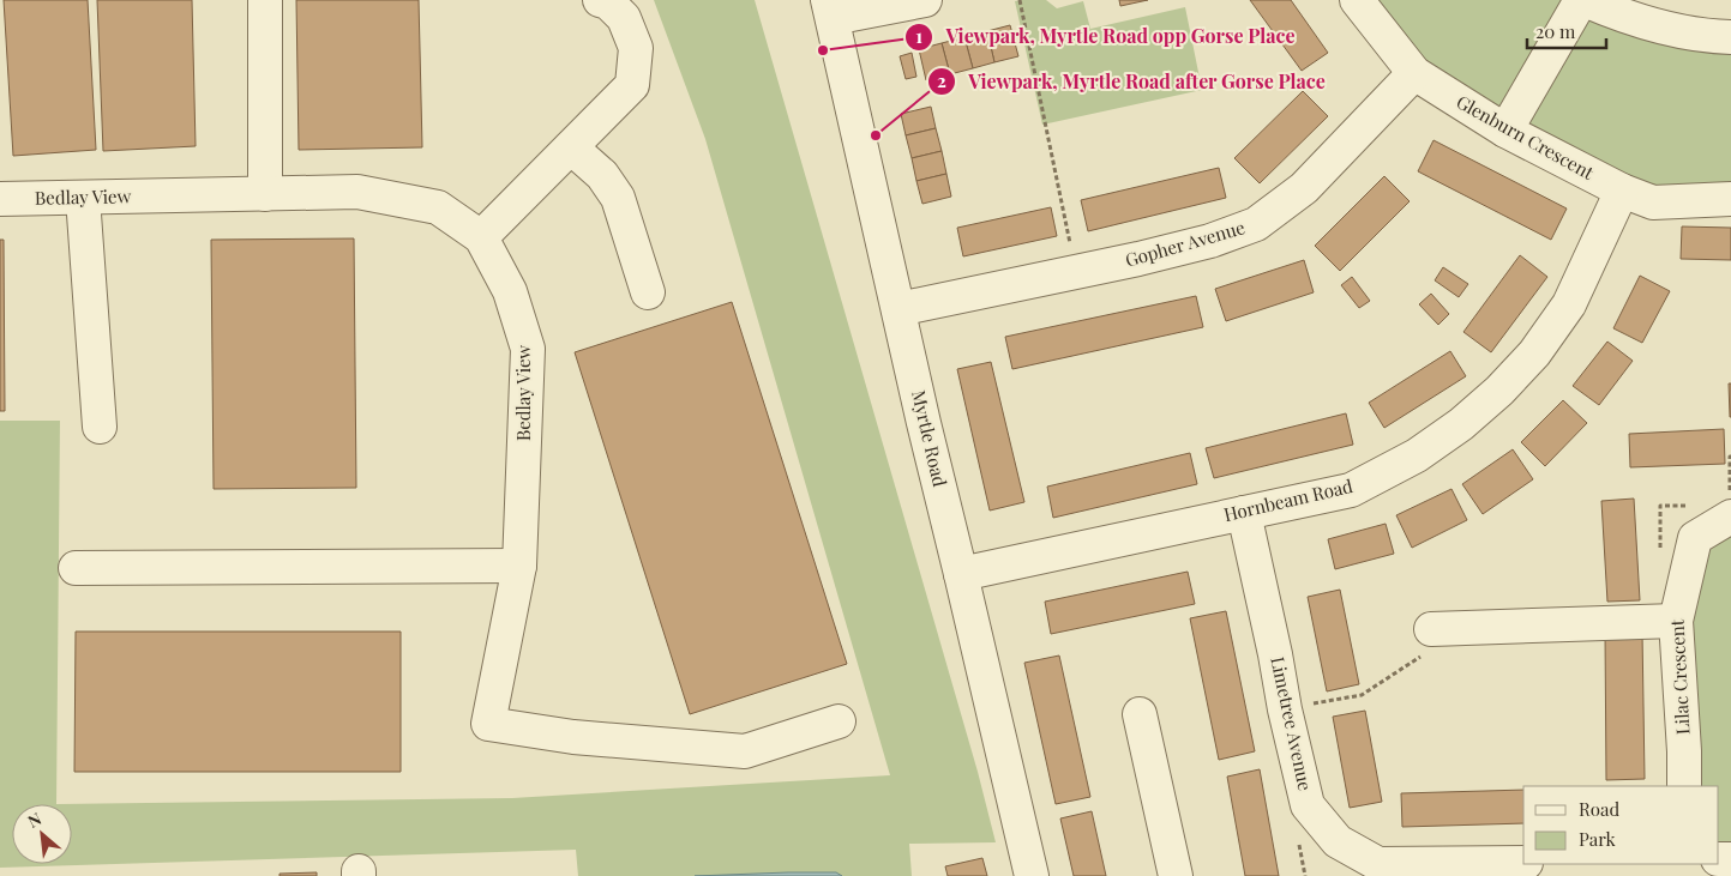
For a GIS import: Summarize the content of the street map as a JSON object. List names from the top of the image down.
{
  "streets": {
    "street": [
      "Glenburn Crescent",
      "Bedlay View",
      "Gopher Avenue",
      "Myrtle Road",
      "Hornbeam Road",
      "Lilac Crescent",
      "Limetree Avenue"
    ]
  },
  "crossings": [
    ["Glenburn Crescent", "Gopher Avenue"],
    ["Glenburn Crescent", "Hornbeam Road"],
    ["Gopher Avenue", "Myrtle Road"],
    ["Myrtle Road", "Hornbeam Road"],
    ["Hornbeam Road", "Limetree Avenue"]
  ],
  "places": ["Viewpark, Myrtle Road opp Gorse Place", "Viewpark, Myrtle Road after Gorse Place"],
  "legend": ["Road", "Park"],
  "scale_bar": "20 m",
  "north": "top left"
}
